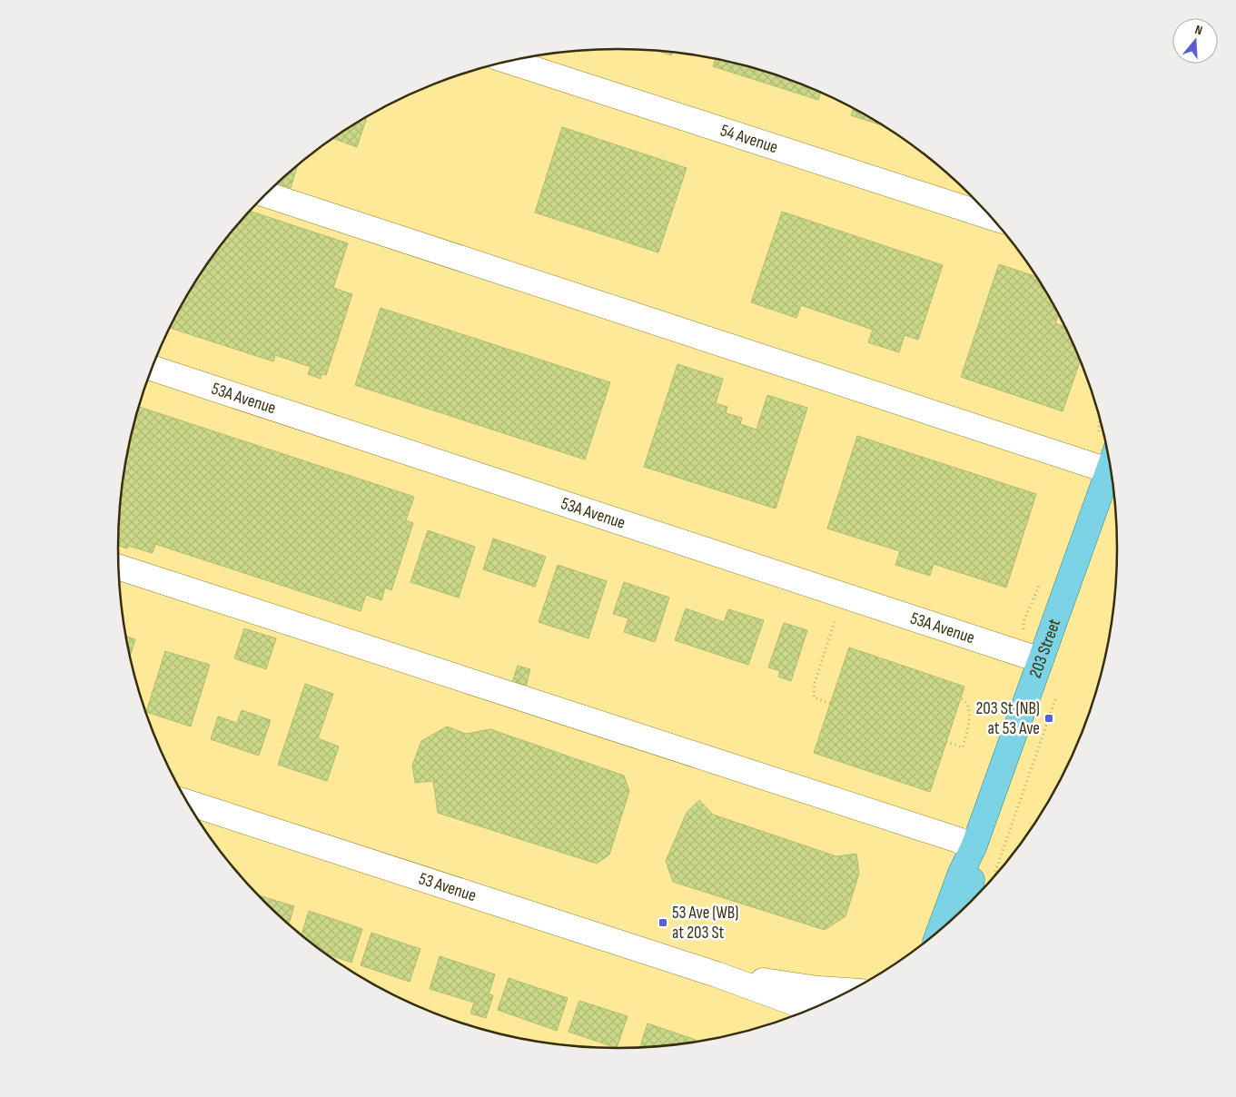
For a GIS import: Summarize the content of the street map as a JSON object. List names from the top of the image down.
{
  "streets": {
    "main road": ["203 Street"],
    "street": ["54 Avenue", "53A Avenue", "53 Avenue"]
  },
  "crossings": [
    ["53A Avenue", "203 Street"]
  ],
  "places": {
    "transit": ["203 St (NB) at 53 Ave", "53 Ave (WB) at 203 St"]
  },
  "north": "top"
}
